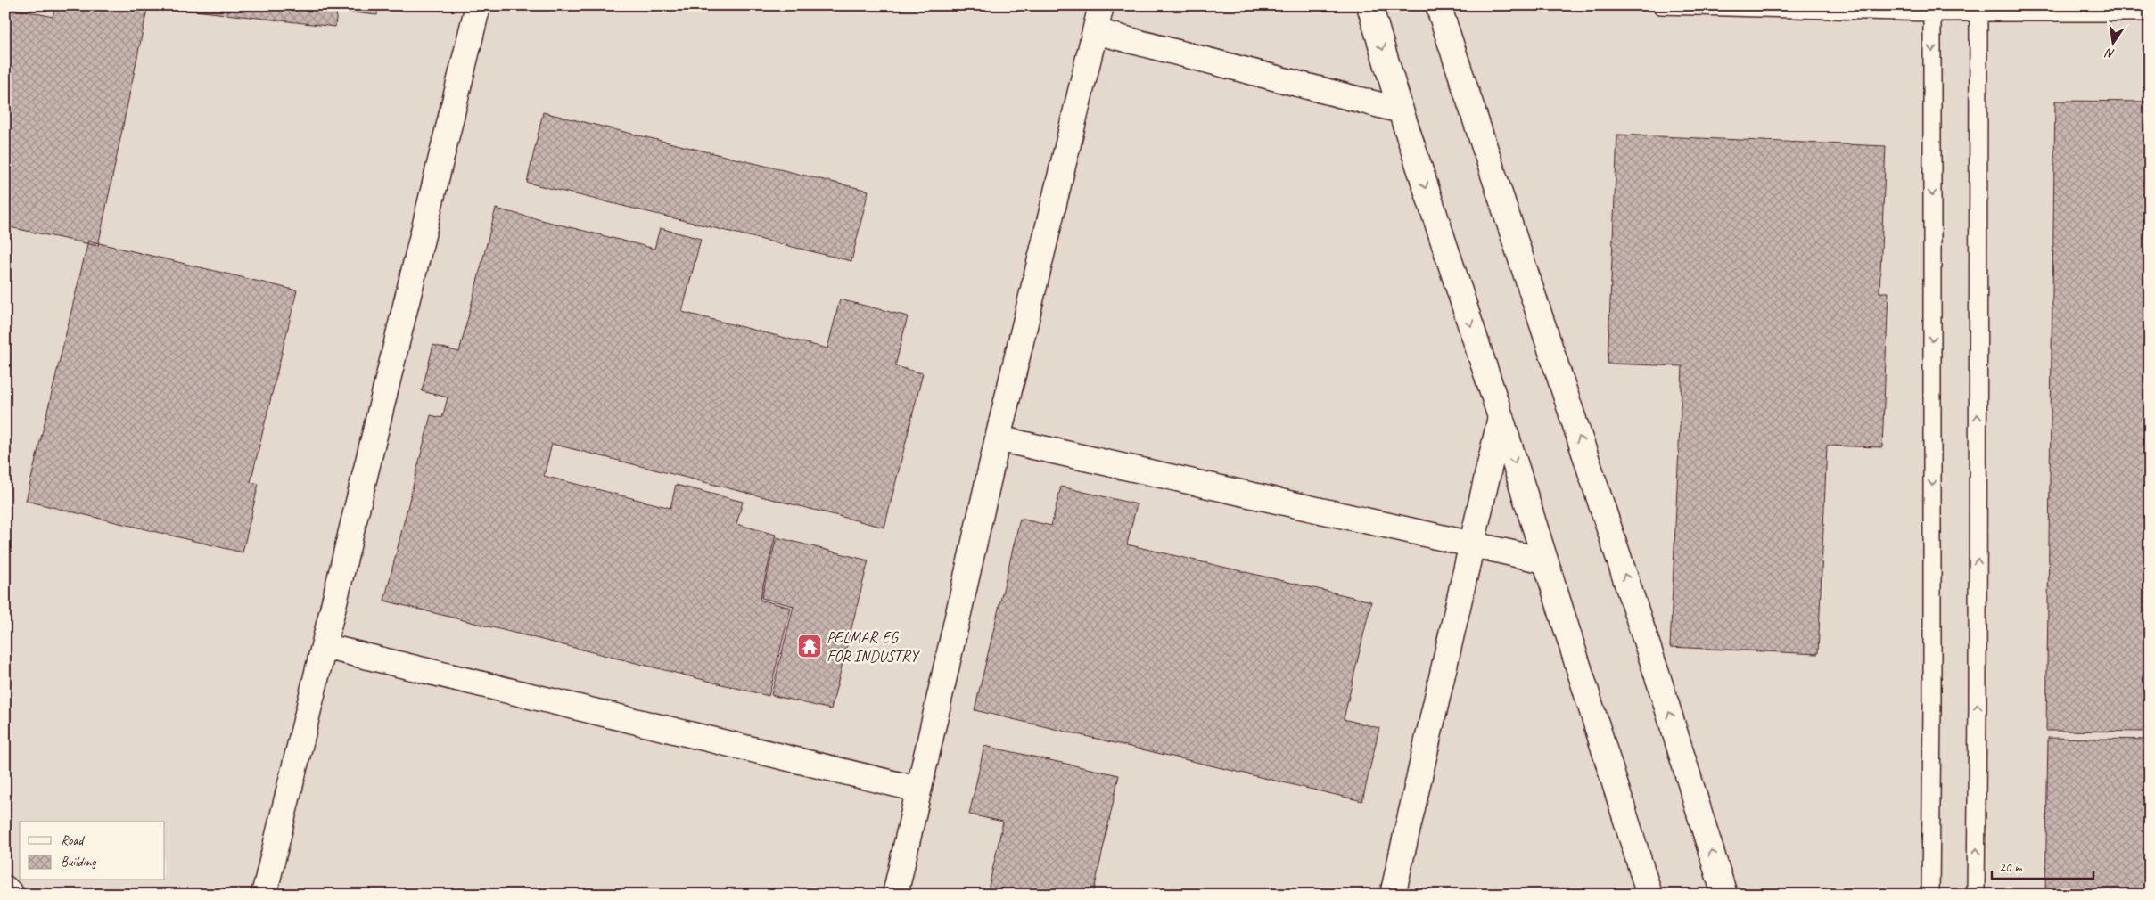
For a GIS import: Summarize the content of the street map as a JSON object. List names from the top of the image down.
{
  "places": {
    "temple": ["PELMAR EG FOR INDUSTRY"]
  },
  "legend": ["Road", "Building"],
  "scale_bar": "20 m",
  "north": "bottom"
}
